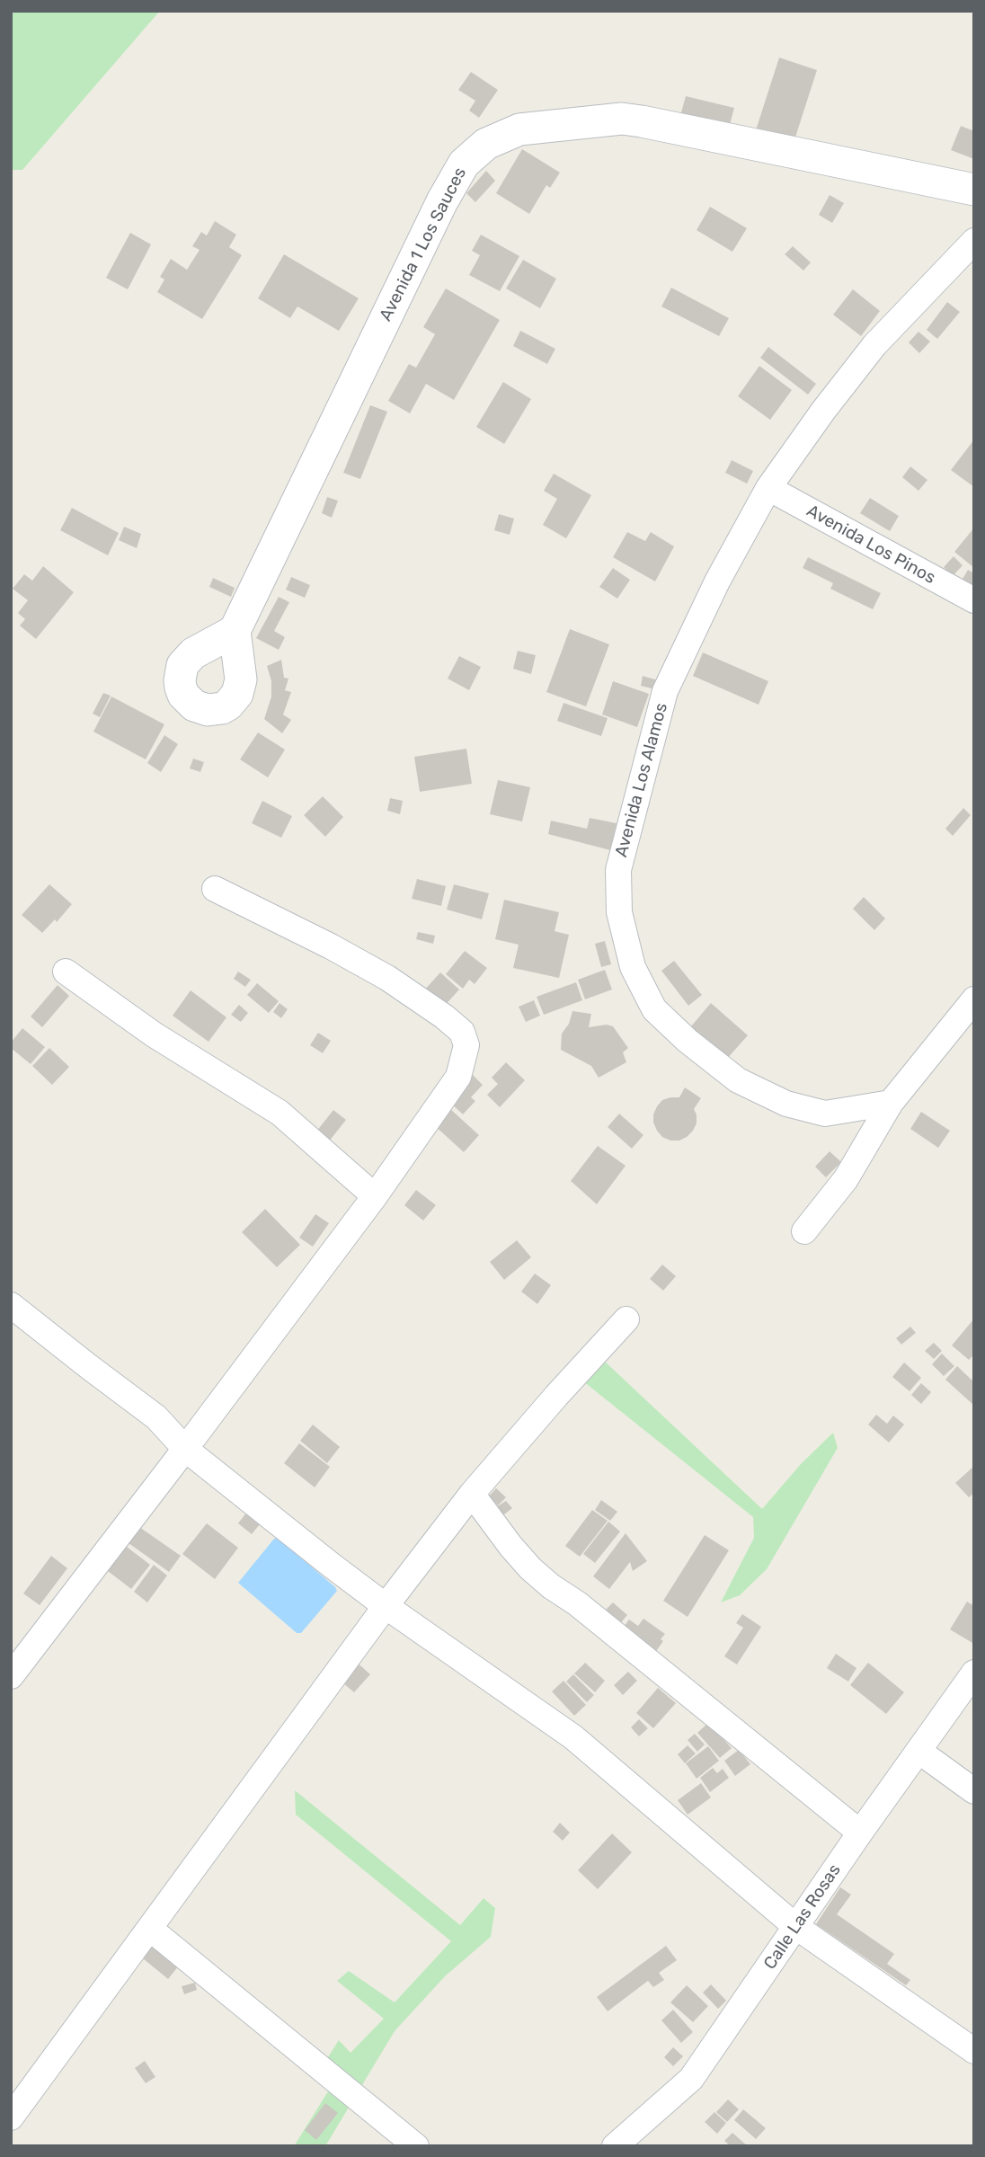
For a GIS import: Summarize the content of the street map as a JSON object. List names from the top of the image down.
{
  "streets": {
    "street": [
      "Avenida 1 Los Sauces",
      "Avenida Los Pinos",
      "Avenida Los Alamos",
      "Calle Las Rosas"
    ]
  },
  "crossings": [
    ["Avenida Los Pinos", "Avenida Los Alamos"]
  ]
}
